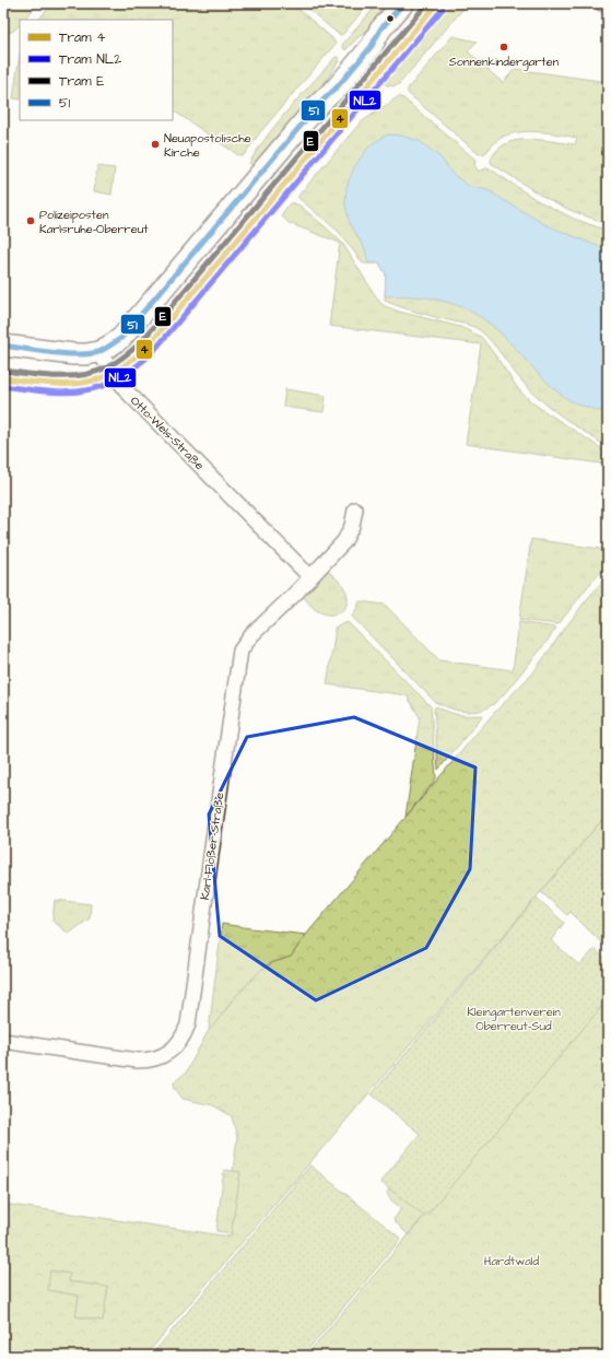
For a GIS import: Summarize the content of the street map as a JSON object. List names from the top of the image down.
{
  "streets": {
    "street": ["Otto-Wels-Straße", "Karl-Flößer-Straße"]
  },
  "crossings": [
    ["Otto-Wels-Straße", "Karl-Flößer-Straße"]
  ],
  "parks": ["Kleingartenverein Oberreut-Süd", "Hardtwald"],
  "places": ["Sonnenkindergarten", "Neuapostolische Kirche", "Polizeiposten Karlsruhe-Oberreut"],
  "lines": [
    "tram line 4",
    "tram line E",
    "transit line 51",
    "tram line NL2"
  ],
  "legend": [
    "Tram 4",
    "Tram NL2",
    "Tram E",
    "51"
  ]
}
